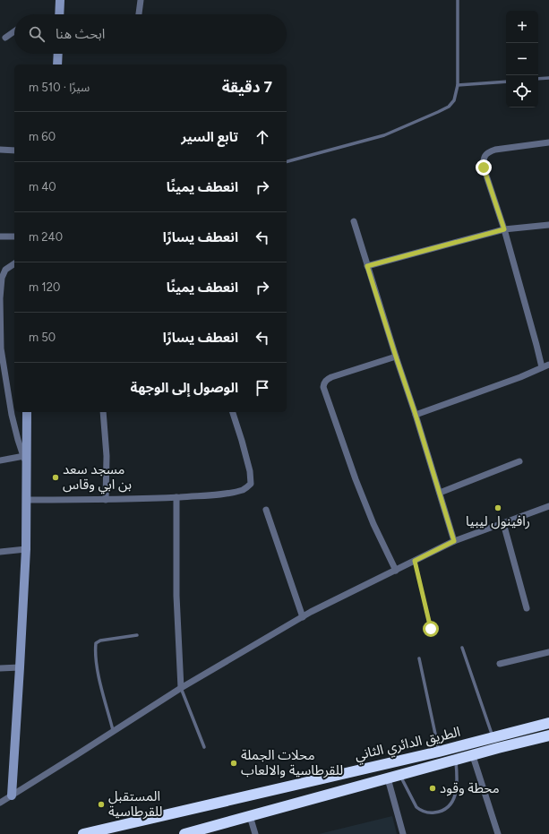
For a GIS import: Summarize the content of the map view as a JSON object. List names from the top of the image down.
{
  "streets": {
    "highway": ["الطريق الدائري الثاني"]
  },
  "places": [
    "مسجد سعد بن ابي وقاس",
    "رافينول ليبيا",
    "محلات الجملة للقرطاسية والالعاب",
    "محطة وقود",
    "المستقبل للقرطاسية"
  ],
  "page": {
    "map_buttons": ["+", "−"],
    "search": "ابحث هنا",
    "heading": ["7 دقيقة", "سيرًا · 510 m"],
    "list": [
      ["تابع السير", "60 m"],
      ["انعطف يمينًا", "40 m"],
      ["انعطف يسارًا", "240 m"],
      ["انعطف يمينًا", "120 m"],
      ["انعطف يسارًا", "50 m"],
      "الوصول إلى الوجهة"
    ]
  }
}
